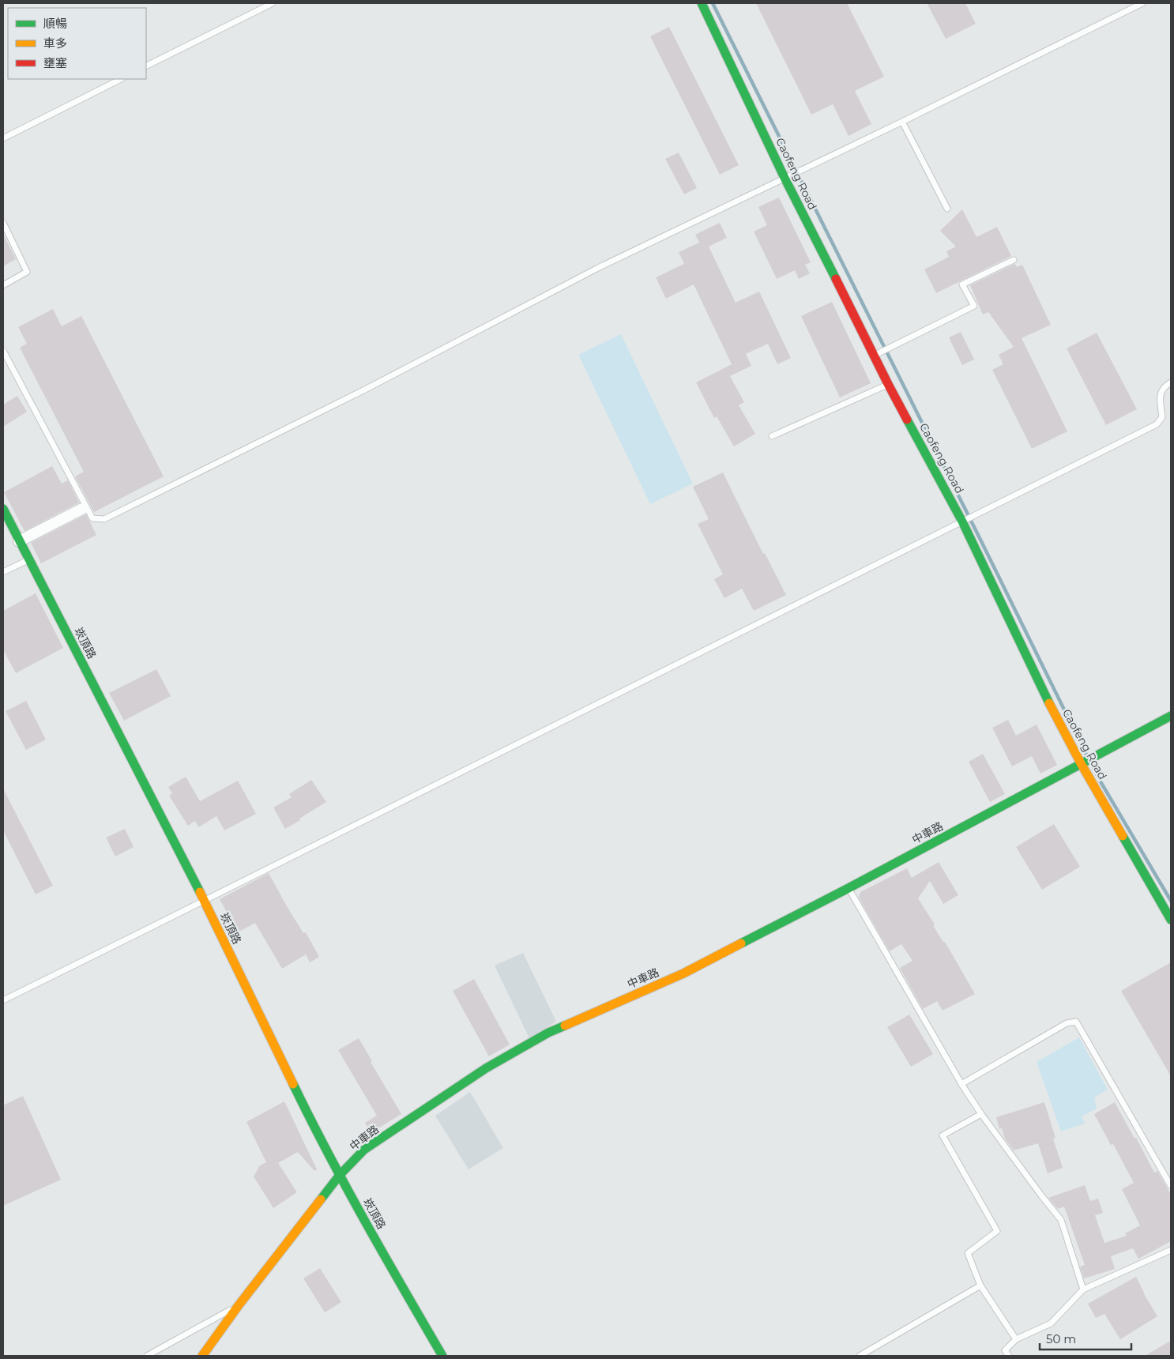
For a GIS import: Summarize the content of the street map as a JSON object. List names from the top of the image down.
{
  "streets": {
    "street": ["Caofeng Road", "崁頂路", "中車路"]
  },
  "crossings": [
    ["Caofeng Road", "中車路"],
    ["崁頂路", "中車路"]
  ],
  "legend": ["順暢", "車多", "壅塞"],
  "scale_bar": "50 m"
}
